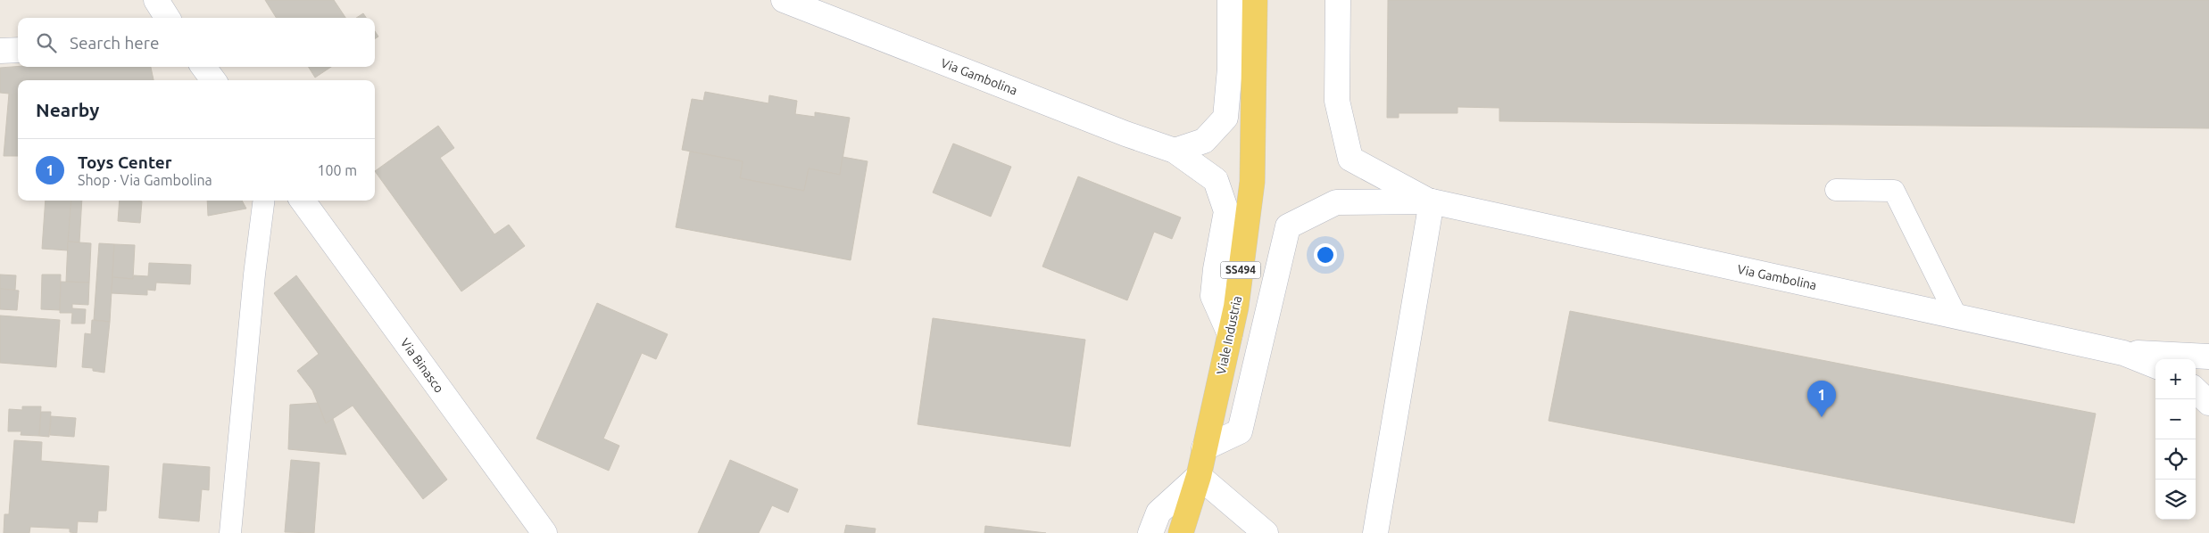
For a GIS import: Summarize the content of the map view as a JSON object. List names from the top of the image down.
{
  "streets": {
    "main road": ["SS494", "Viale Industria"],
    "street": ["Via Gambolina", "Via Binasco"]
  },
  "crossings": [
    ["Via Gambolina", "Viale Industria"]
  ],
  "page": {
    "search": "Search here",
    "heading": "Nearby",
    "list": [
      {
        "mark": "1",
        "name": "Toys Center",
        "note": "Shop · Via Gambolina",
        "value": "100 m"
      }
    ],
    "map_buttons": ["+", "−"],
    "pins": "1"
  }
}
